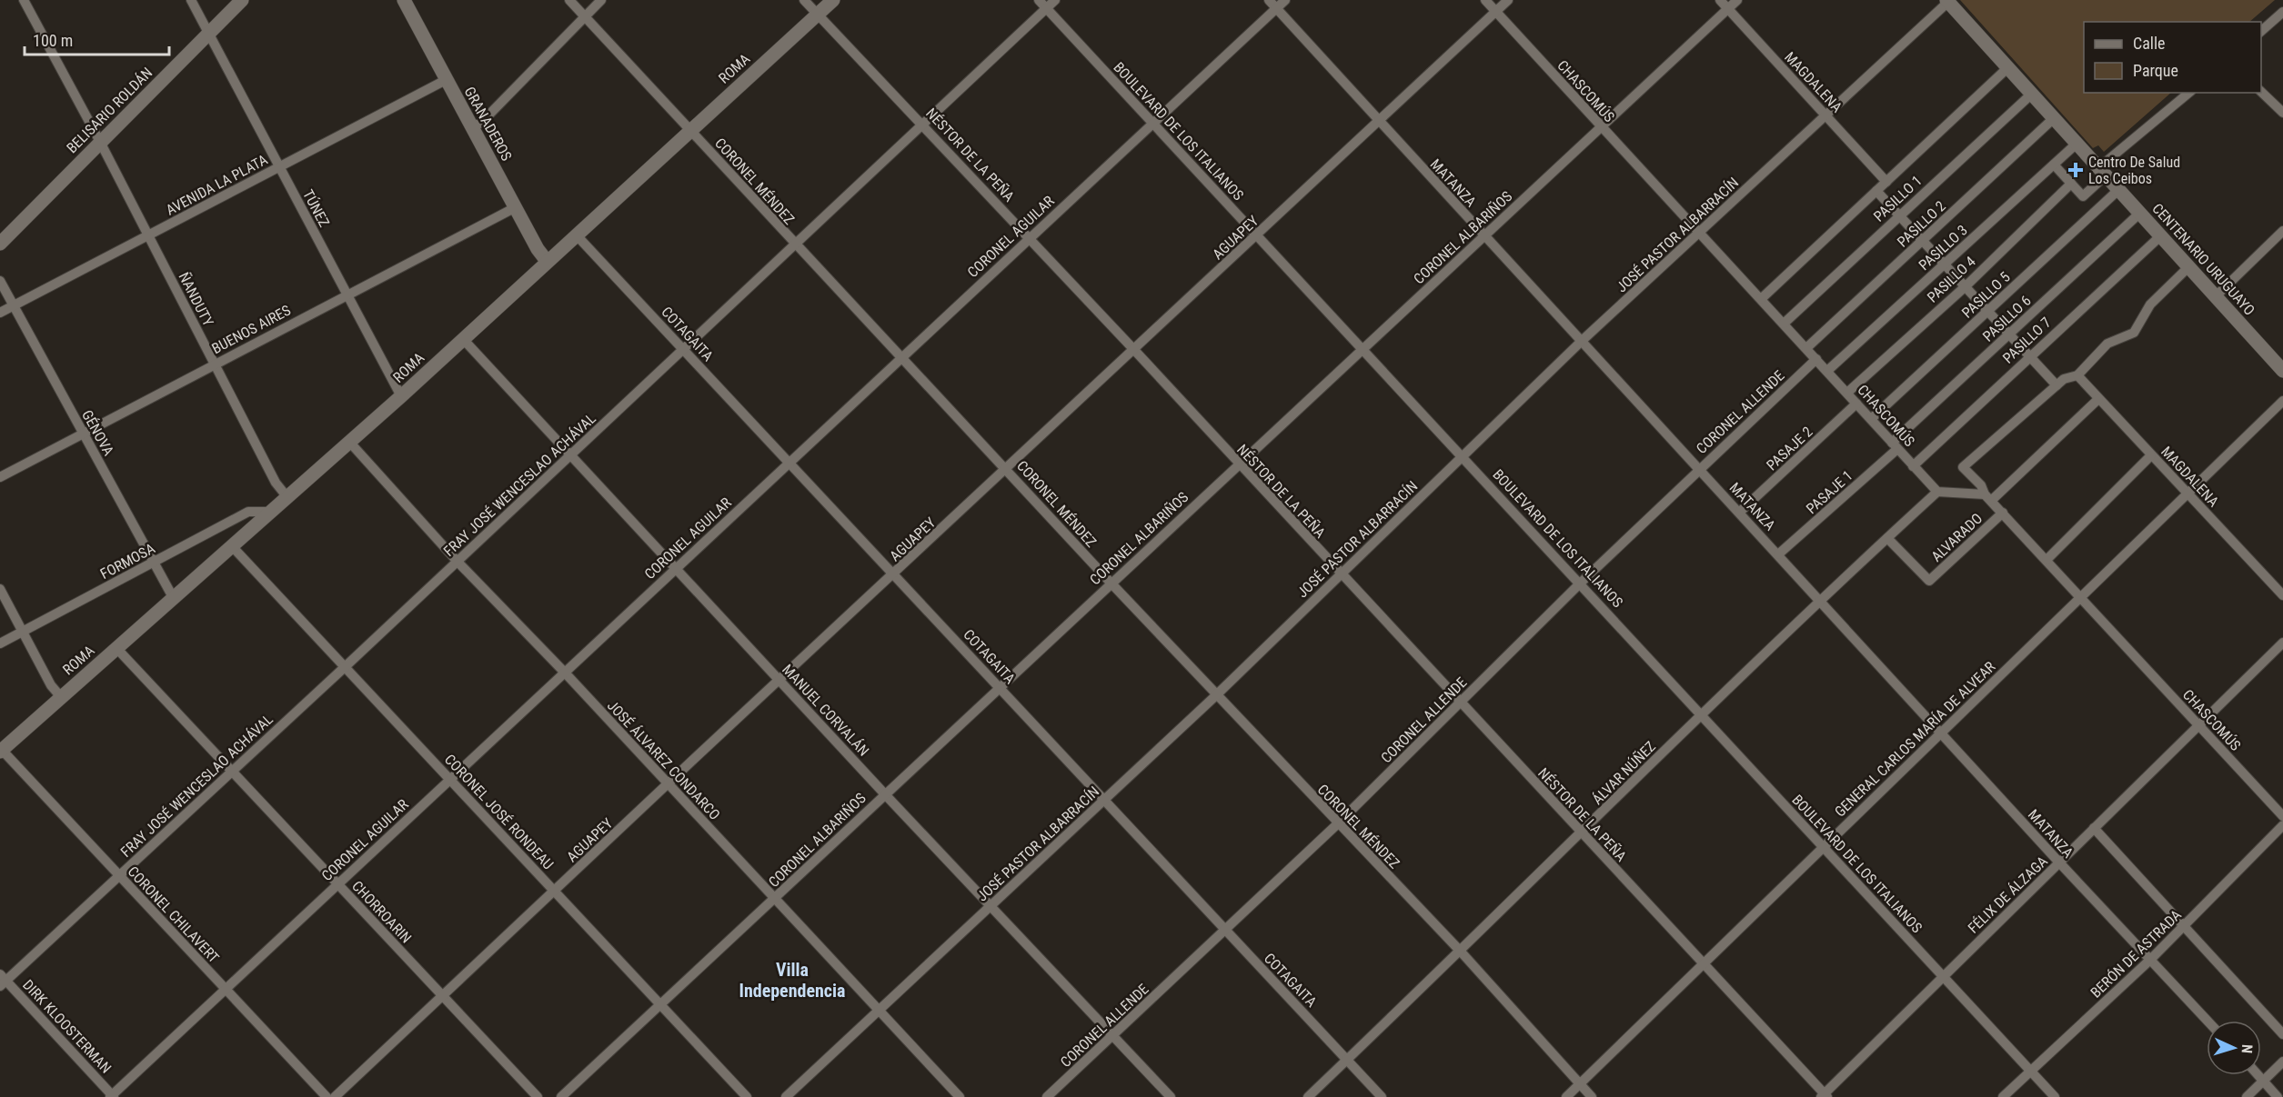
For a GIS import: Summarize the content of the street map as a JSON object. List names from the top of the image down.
{
  "streets": {
    "street": [
      "ROMA",
      "MAGDALENA",
      "CHASCOMÚS",
      "BELISARIO ROLDÁN",
      "GRANADEROS",
      "BOULEVARD DE LOS ITALIANOS",
      "NÉSTOR DE LA PEÑA",
      "CORONEL MÉNDEZ",
      "MATANZA",
      "AVENIDA LA PLATA",
      "PASILLO 1",
      "TÚNEZ",
      "PASILLO 2",
      "JOSÉ PASTOR ALBARRACÍN",
      "CORONEL AGUILAR",
      "AGUAPEY",
      "CORONEL ALBARIÑOS",
      "PASILLO 3",
      "CENTENARIO URUGUAYO",
      "PASILLO 4",
      "PASILLO 5",
      "ÑANDUTY",
      "PASILLO 6",
      "BUENOS AIRES",
      "COTAGAITA",
      "PASILLO 7",
      "CORONEL ALLENDE",
      "GÉNOVA",
      "PASAJE 2",
      "FRAY JOSÉ WENCESLAO ACHÁVAL",
      "PASAJE 1",
      "ALVARADO",
      "FORMOSA",
      "MANUEL CORVALÁN",
      "GENERAL CARLOS MARÍA DE ALVEAR",
      "JOSÉ ÁLVAREZ CONDARCO",
      "ÁLVAR NÚÑEZ",
      "CORONEL JOSÉ RONDEAU",
      "FÉLIX DE ÁLZAGA",
      "CHORROARIN",
      "CORONEL CHILAVERT",
      "BERÓN DE ASTRADA",
      "DIRK KLOOSTERMAN"
    ]
  },
  "crossings": [
    ["ROMA", "GRANADEROS"],
    ["ROMA", "NÉSTOR DE LA PEÑA"],
    ["ROMA", "CORONEL MÉNDEZ"],
    ["ROMA", "TÚNEZ"],
    ["ROMA", "ÑANDUTY"],
    ["ROMA", "COTAGAITA"],
    ["ROMA", "GÉNOVA"],
    ["ROMA", "FORMOSA"],
    ["ROMA", "MANUEL CORVALÁN"],
    ["ROMA", "JOSÉ ÁLVAREZ CONDARCO"],
    ["ROMA", "CORONEL JOSÉ RONDEAU"],
    ["ROMA", "CHORROARIN"],
    ["ROMA", "CORONEL CHILAVERT"],
    ["MAGDALENA", "JOSÉ PASTOR ALBARRACÍN"],
    ["MAGDALENA", "CORONEL ALBARIÑOS"],
    ["MAGDALENA", "GENERAL CARLOS MARÍA DE ALVEAR"],
    ["CHASCOMÚS", "PASILLO 1"],
    ["CHASCOMÚS", "PASILLO 2"],
    ["CHASCOMÚS", "JOSÉ PASTOR ALBARRACÍN"],
    ["CHASCOMÚS", "AGUAPEY"],
    ["CHASCOMÚS", "CORONEL ALBARIÑOS"],
    ["CHASCOMÚS", "PASILLO 3"],
    ["CHASCOMÚS", "PASILLO 4"],
    ["CHASCOMÚS", "PASILLO 5"],
    ["CHASCOMÚS", "PASILLO 6"],
    ["CHASCOMÚS", "PASILLO 7"],
    ["CHASCOMÚS", "CORONEL ALLENDE"],
    ["CHASCOMÚS", "PASAJE 2"],
    ["CHASCOMÚS", "PASAJE 1"],
    ["CHASCOMÚS", "ALVARADO"],
    ["CHASCOMÚS", "GENERAL CARLOS MARÍA DE ALVEAR"],
    ["CHASCOMÚS", "ÁLVAR NÚÑEZ"],
    ["CHASCOMÚS", "FÉLIX DE ÁLZAGA"],
    ["BELISARIO ROLDÁN", "TÚNEZ"],
    ["BELISARIO ROLDÁN", "ÑANDUTY"],
    ["GRANADEROS", "AVENIDA LA PLATA"],
    ["GRANADEROS", "BUENOS AIRES"],
    ["BOULEVARD DE LOS ITALIANOS", "JOSÉ PASTOR ALBARRACÍN"],
    ["BOULEVARD DE LOS ITALIANOS", "CORONEL AGUILAR"],
    ["BOULEVARD DE LOS ITALIANOS", "AGUAPEY"],
    ["BOULEVARD DE LOS ITALIANOS", "CORONEL ALBARIÑOS"],
    ["BOULEVARD DE LOS ITALIANOS", "CORONEL ALLENDE"],
    ["BOULEVARD DE LOS ITALIANOS", "FRAY JOSÉ WENCESLAO ACHÁVAL"],
    ["BOULEVARD DE LOS ITALIANOS", "GENERAL CARLOS MARÍA DE ALVEAR"],
    ["BOULEVARD DE LOS ITALIANOS", "ÁLVAR NÚÑEZ"],
    ["BOULEVARD DE LOS ITALIANOS", "FÉLIX DE ÁLZAGA"],
    ["BOULEVARD DE LOS ITALIANOS", "BERÓN DE ASTRADA"],
    ["NÉSTOR DE LA PEÑA", "JOSÉ PASTOR ALBARRACÍN"],
    ["NÉSTOR DE LA PEÑA", "CORONEL AGUILAR"],
    ["NÉSTOR DE LA PEÑA", "AGUAPEY"],
    ["NÉSTOR DE LA PEÑA", "CORONEL ALBARIÑOS"],
    ["NÉSTOR DE LA PEÑA", "CORONEL ALLENDE"],
    ["NÉSTOR DE LA PEÑA", "FRAY JOSÉ WENCESLAO ACHÁVAL"],
    ["NÉSTOR DE LA PEÑA", "GENERAL CARLOS MARÍA DE ALVEAR"],
    ["NÉSTOR DE LA PEÑA", "ÁLVAR NÚÑEZ"],
    ["NÉSTOR DE LA PEÑA", "FÉLIX DE ÁLZAGA"],
    ["CORONEL MÉNDEZ", "JOSÉ PASTOR ALBARRACÍN"],
    ["CORONEL MÉNDEZ", "CORONEL AGUILAR"],
    ["CORONEL MÉNDEZ", "AGUAPEY"],
    ["CORONEL MÉNDEZ", "CORONEL ALBARIÑOS"],
    ["CORONEL MÉNDEZ", "CORONEL ALLENDE"],
    ["CORONEL MÉNDEZ", "FRAY JOSÉ WENCESLAO ACHÁVAL"],
    ["CORONEL MÉNDEZ", "GENERAL CARLOS MARÍA DE ALVEAR"],
    ["CORONEL MÉNDEZ", "ÁLVAR NÚÑEZ"],
    ["MATANZA", "JOSÉ PASTOR ALBARRACÍN"],
    ["MATANZA", "CORONEL AGUILAR"],
    ["MATANZA", "AGUAPEY"],
    ["MATANZA", "CORONEL ALBARIÑOS"],
    ["MATANZA", "CORONEL ALLENDE"],
    ["MATANZA", "PASAJE 2"],
    ["MATANZA", "PASAJE 1"],
    ["MATANZA", "GENERAL CARLOS MARÍA DE ALVEAR"],
    ["MATANZA", "ÁLVAR NÚÑEZ"],
    ["MATANZA", "FÉLIX DE ÁLZAGA"],
    ["MATANZA", "BERÓN DE ASTRADA"],
    ["AVENIDA LA PLATA", "TÚNEZ"],
    ["AVENIDA LA PLATA", "ÑANDUTY"],
    ["AVENIDA LA PLATA", "GÉNOVA"],
    ["PASILLO 1", "CENTENARIO URUGUAYO"],
    ["TÚNEZ", "BUENOS AIRES"],
    ["PASILLO 2", "CENTENARIO URUGUAYO"],
    ["JOSÉ PASTOR ALBARRACÍN", "CENTENARIO URUGUAYO"],
    ["JOSÉ PASTOR ALBARRACÍN", "COTAGAITA"],
    ["JOSÉ PASTOR ALBARRACÍN", "MANUEL CORVALÁN"],
    ["JOSÉ PASTOR ALBARRACÍN", "JOSÉ ÁLVAREZ CONDARCO"],
    ["CORONEL AGUILAR", "COTAGAITA"],
    ["CORONEL AGUILAR", "MANUEL CORVALÁN"],
    ["CORONEL AGUILAR", "JOSÉ ÁLVAREZ CONDARCO"],
    ["CORONEL AGUILAR", "CORONEL JOSÉ RONDEAU"],
    ["CORONEL AGUILAR", "CHORROARIN"],
    ["CORONEL AGUILAR", "CORONEL CHILAVERT"],
    ["CORONEL AGUILAR", "DIRK KLOOSTERMAN"],
    ["AGUAPEY", "COTAGAITA"],
    ["AGUAPEY", "MANUEL CORVALÁN"],
    ["AGUAPEY", "JOSÉ ÁLVAREZ CONDARCO"],
    ["AGUAPEY", "CORONEL JOSÉ RONDEAU"],
    ["AGUAPEY", "CHORROARIN"],
    ["CORONEL ALBARIÑOS", "COTAGAITA"],
    ["CORONEL ALBARIÑOS", "MANUEL CORVALÁN"],
    ["CORONEL ALBARIÑOS", "JOSÉ ÁLVAREZ CONDARCO"],
    ["CORONEL ALBARIÑOS", "CORONEL JOSÉ RONDEAU"],
    ["PASILLO 3", "CENTENARIO URUGUAYO"],
    ["CENTENARIO URUGUAYO", "PASILLO 5"],
    ["CENTENARIO URUGUAYO", "PASILLO 6"],
    ["CENTENARIO URUGUAYO", "PASILLO 7"],
    ["ÑANDUTY", "BUENOS AIRES"],
    ["PASILLO 6", "PASAJE 1"],
    ["BUENOS AIRES", "GÉNOVA"],
    ["COTAGAITA", "CORONEL ALLENDE"],
    ["COTAGAITA", "FRAY JOSÉ WENCESLAO ACHÁVAL"],
    ["COTAGAITA", "ÁLVAR NÚÑEZ"],
    ["CORONEL ALLENDE", "MANUEL CORVALÁN"],
    ["GÉNOVA", "FORMOSA"],
    ["FRAY JOSÉ WENCESLAO ACHÁVAL", "MANUEL CORVALÁN"],
    ["FRAY JOSÉ WENCESLAO ACHÁVAL", "JOSÉ ÁLVAREZ CONDARCO"],
    ["FRAY JOSÉ WENCESLAO ACHÁVAL", "CORONEL JOSÉ RONDEAU"],
    ["FRAY JOSÉ WENCESLAO ACHÁVAL", "CHORROARIN"],
    ["FRAY JOSÉ WENCESLAO ACHÁVAL", "CORONEL CHILAVERT"],
    ["FRAY JOSÉ WENCESLAO ACHÁVAL", "DIRK KLOOSTERMAN"],
    ["ALVARADO", "ÁLVAR NÚÑEZ"]
  ],
  "districts": ["Villa Independencia"],
  "places": {
    "health": ["Centro De Salud Los Ceibos"]
  },
  "legend": ["Calle", "Parque"],
  "scale_bar": "100 m",
  "north": "right"
}
